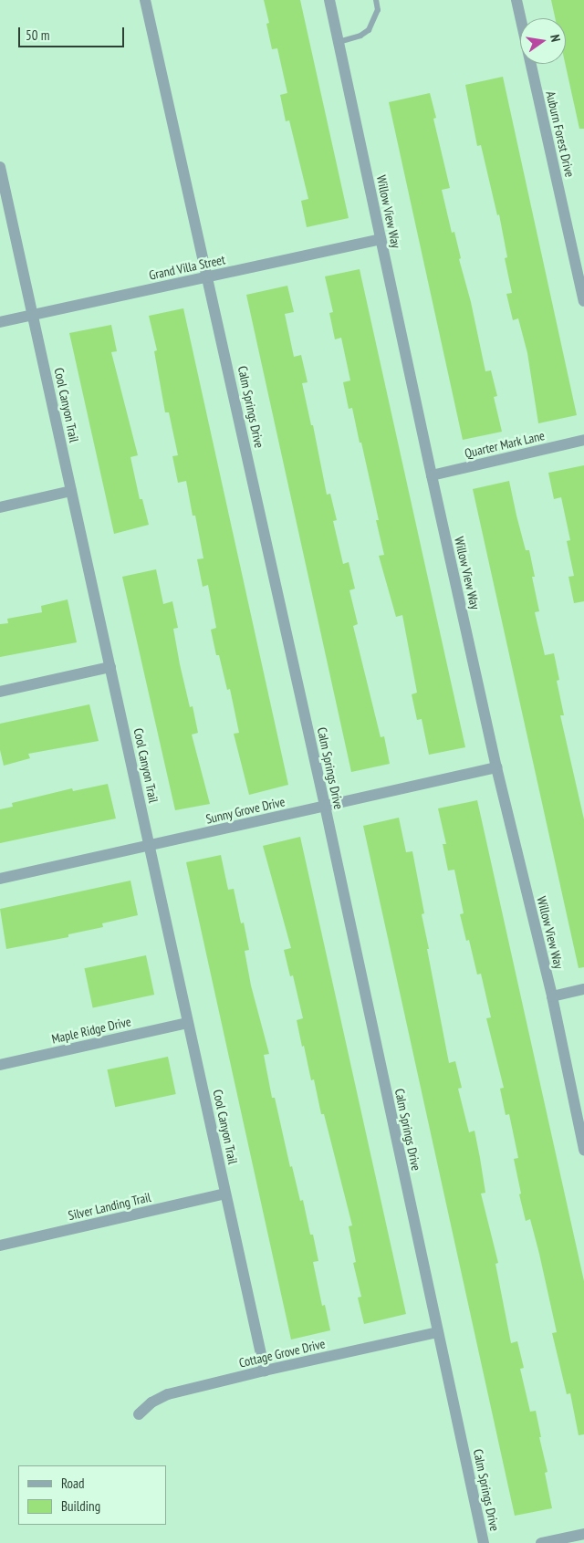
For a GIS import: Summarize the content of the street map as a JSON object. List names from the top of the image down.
{
  "streets": {
    "street": [
      "Auburn Forest Drive",
      "Willow View Way",
      "Grand Villa Street",
      "Cool Canyon Trail",
      "Calm Springs Drive",
      "Quarter Mark Lane",
      "Sunny Grove Drive",
      "Maple Ridge Drive",
      "Silver Landing Trail",
      "Cottage Grove Drive"
    ]
  },
  "crossings": [
    ["Willow View Way", "Grand Villa Street"],
    ["Willow View Way", "Quarter Mark Lane"],
    ["Willow View Way", "Sunny Grove Drive"],
    ["Grand Villa Street", "Cool Canyon Trail"],
    ["Grand Villa Street", "Calm Springs Drive"],
    ["Cool Canyon Trail", "Sunny Grove Drive"],
    ["Cool Canyon Trail", "Maple Ridge Drive"],
    ["Cool Canyon Trail", "Silver Landing Trail"],
    ["Cool Canyon Trail", "Cottage Grove Drive"],
    ["Calm Springs Drive", "Sunny Grove Drive"],
    ["Calm Springs Drive", "Cottage Grove Drive"]
  ],
  "legend": ["Road", "Building"],
  "scale_bar": "50 m",
  "north": "right"
}
